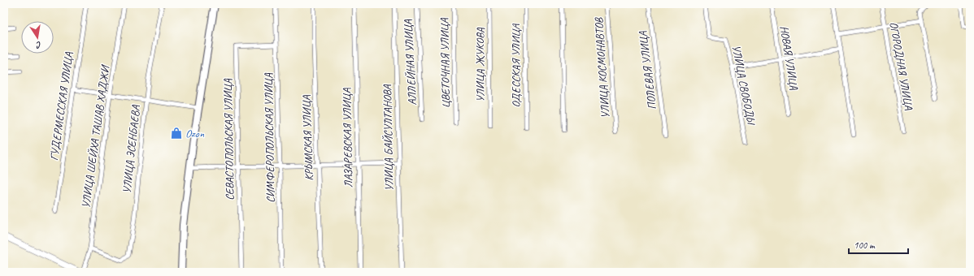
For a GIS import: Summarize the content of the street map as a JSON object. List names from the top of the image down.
{
  "streets": {
    "street": [
      "НОВАЯ УЛИЦА",
      "АЛЛЕЙНАЯ УЛИЦА",
      "ЦВЕТОЧНАЯ УЛИЦА",
      "УЛИЦА ЖУКОВА",
      "ОДЕССКАЯ УЛИЦА",
      "ОГОРОДНАЯ УЛИЦА",
      "УЛИЦА КОСМОНАВТОВ",
      "ПОЛЕВАЯ УЛИЦА",
      "УЛИЦА СВОБОДЫ",
      "ГУДЕРМЕССКАЯ УЛИЦА",
      "УЛИЦА ШЕЙХА ТАШАВ ХАДЖИ",
      "СИМФЕРОПОЛЬСКАЯ УЛИЦА",
      "КРЫМСКАЯ УЛИЦА",
      "ЛАЗАРЕВСКАЯ УЛИЦА",
      "УЛИЦА БАЙСУЛТАНОВА",
      "СЕВАСТОПОЛЬСКАЯ УЛИЦА",
      "УЛИЦА ЭСЕНБАЕВА"
    ]
  },
  "crossings": [
    ["УЛИЦА ШЕЙХА ТАШАВ ХАДЖИ", "УЛИЦА ЭСЕНБАЕВА"],
    ["СИМФЕРОПОЛЬСКАЯ УЛИЦА", "СЕВАСТОПОЛЬСКАЯ УЛИЦА"]
  ],
  "places": {
    "shop": ["Ozon"]
  },
  "scale_bar": "100 m",
  "north": "bottom"
}
